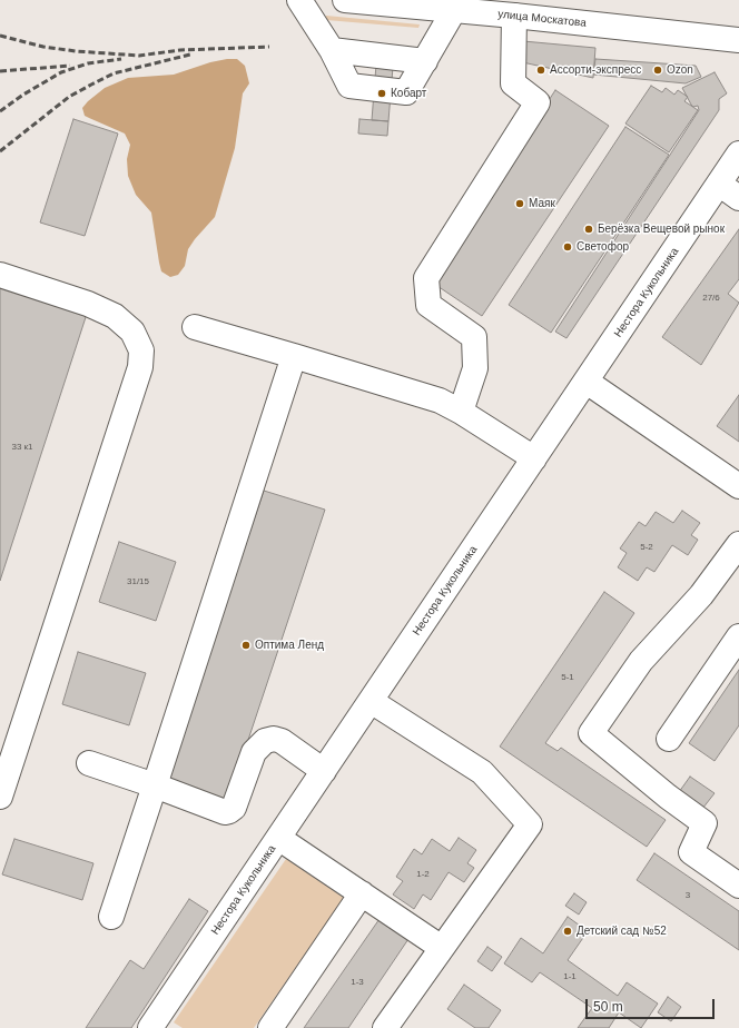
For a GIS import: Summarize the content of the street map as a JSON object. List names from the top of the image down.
{
  "streets": {
    "street": ["улица Москатова", "Нестора Кукольника"]
  },
  "places": [
    "Ассорти-экспресс",
    "Ozon",
    "Кобарт",
    "Маяк",
    "Берёзка Вещевой рынок",
    "Светофор",
    "Оптима Ленд",
    "Детский сад №52"
  ],
  "house_numbers": [
    "27/6",
    "33 к1",
    "5-2",
    "31/15",
    "5-1",
    "1-2",
    "3",
    "1-1",
    "1-3"
  ],
  "scale_bar": "50 m"
}
